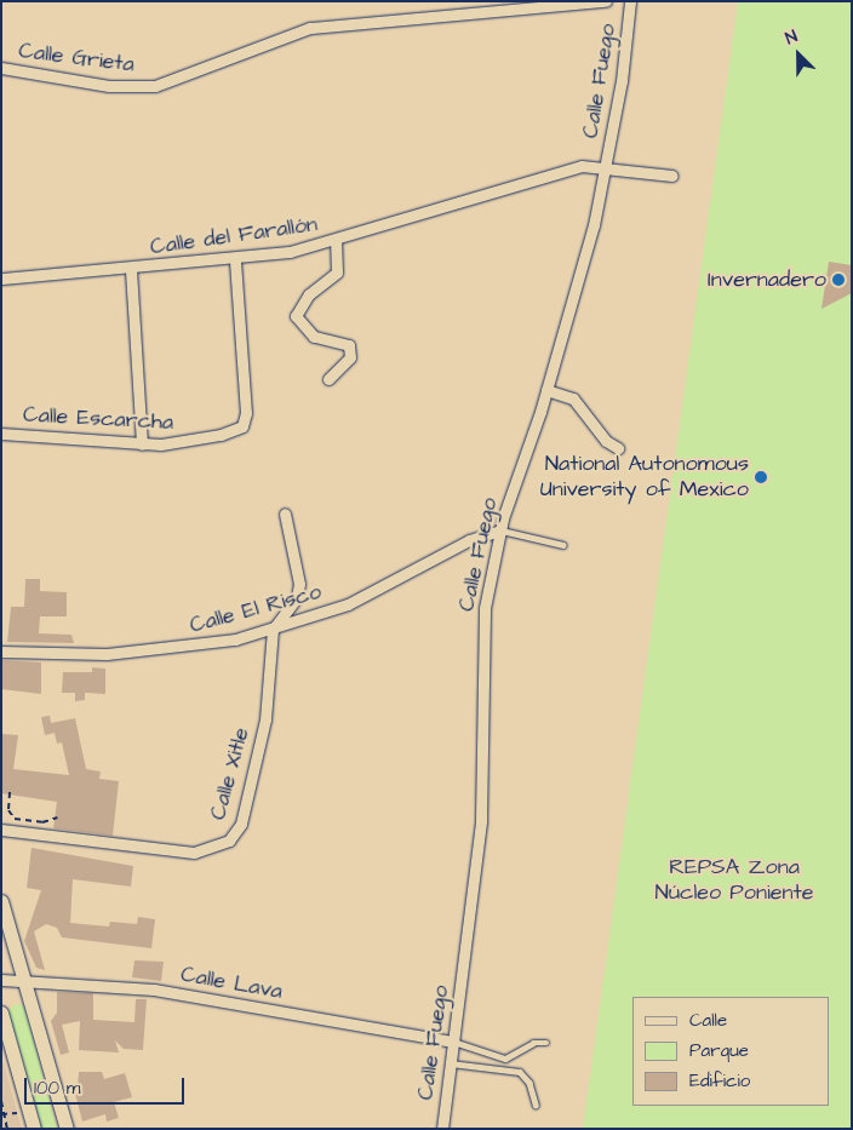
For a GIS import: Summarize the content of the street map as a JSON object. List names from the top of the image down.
{
  "streets": {
    "street": [
      "Calle Grieta",
      "Calle Fuego",
      "Calle del Farallón",
      "Calle Escarcha",
      "Calle El Risco",
      "Calle Xitle",
      "Calle Lava"
    ]
  },
  "crossings": [
    ["Calle Fuego", "Calle del Farallón"],
    ["Calle Fuego", "Calle El Risco"],
    ["Calle Fuego", "Calle Lava"],
    ["Calle del Farallón", "Calle Escarcha"],
    ["Calle El Risco", "Calle Xitle"]
  ],
  "parks": ["REPSA Zona Núcleo Poniente"],
  "places": ["Invernadero", "National Autonomous University of Mexico"],
  "legend": ["Calle", "Parque", "Edificio"],
  "scale_bar": "100 m",
  "north": "top left"
}
